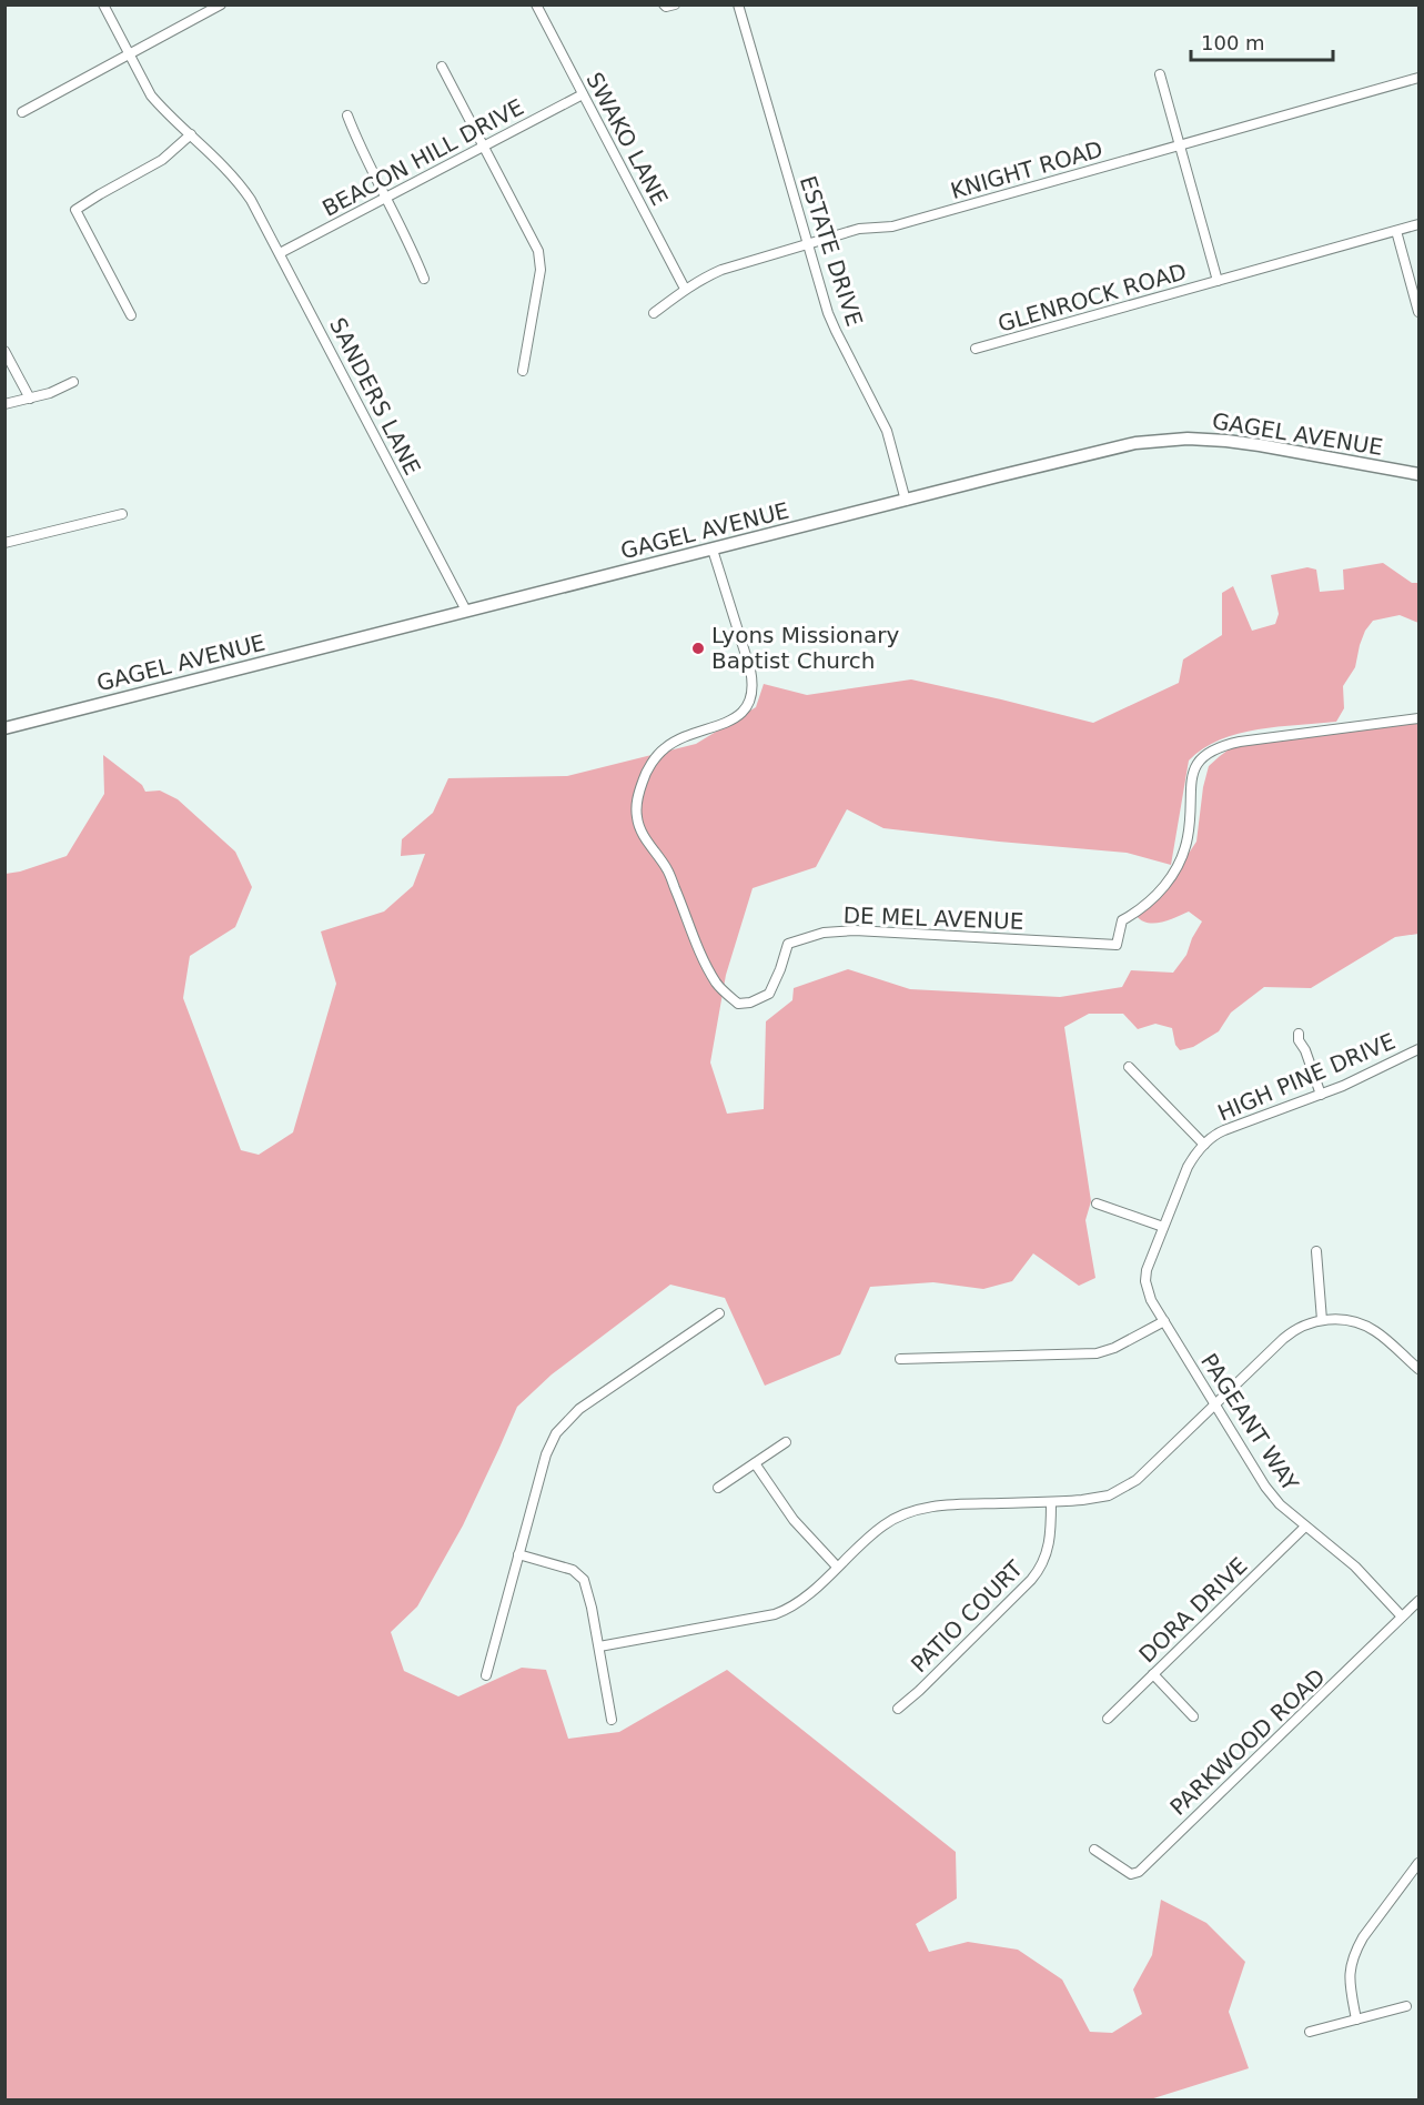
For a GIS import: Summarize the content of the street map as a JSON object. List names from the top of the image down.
{
  "streets": {
    "street": [
      "SWAKO LANE",
      "BEACON HILL DRIVE",
      "KNIGHT ROAD",
      "ESTATE DRIVE",
      "GLENROCK ROAD",
      "SANDERS LANE",
      "GAGEL AVENUE",
      "DE MEL AVENUE",
      "HIGH PINE DRIVE",
      "PAGEANT WAY",
      "DORA DRIVE",
      "PATIO COURT",
      "PARKWOOD ROAD"
    ]
  },
  "crossings": [
    ["SWAKO LANE", "BEACON HILL DRIVE"],
    ["SWAKO LANE", "KNIGHT ROAD"],
    ["BEACON HILL DRIVE", "SANDERS LANE"],
    ["KNIGHT ROAD", "ESTATE DRIVE"],
    ["KNIGHT ROAD", "GLENROCK ROAD"],
    ["ESTATE DRIVE", "GAGEL AVENUE"],
    ["SANDERS LANE", "GAGEL AVENUE"],
    ["GAGEL AVENUE", "DE MEL AVENUE"],
    ["HIGH PINE DRIVE", "PAGEANT WAY"],
    ["PAGEANT WAY", "DORA DRIVE"],
    ["PAGEANT WAY", "PARKWOOD ROAD"]
  ],
  "places": ["Lyons Missionary Baptist Church"],
  "scale_bar": "100 m"
}
